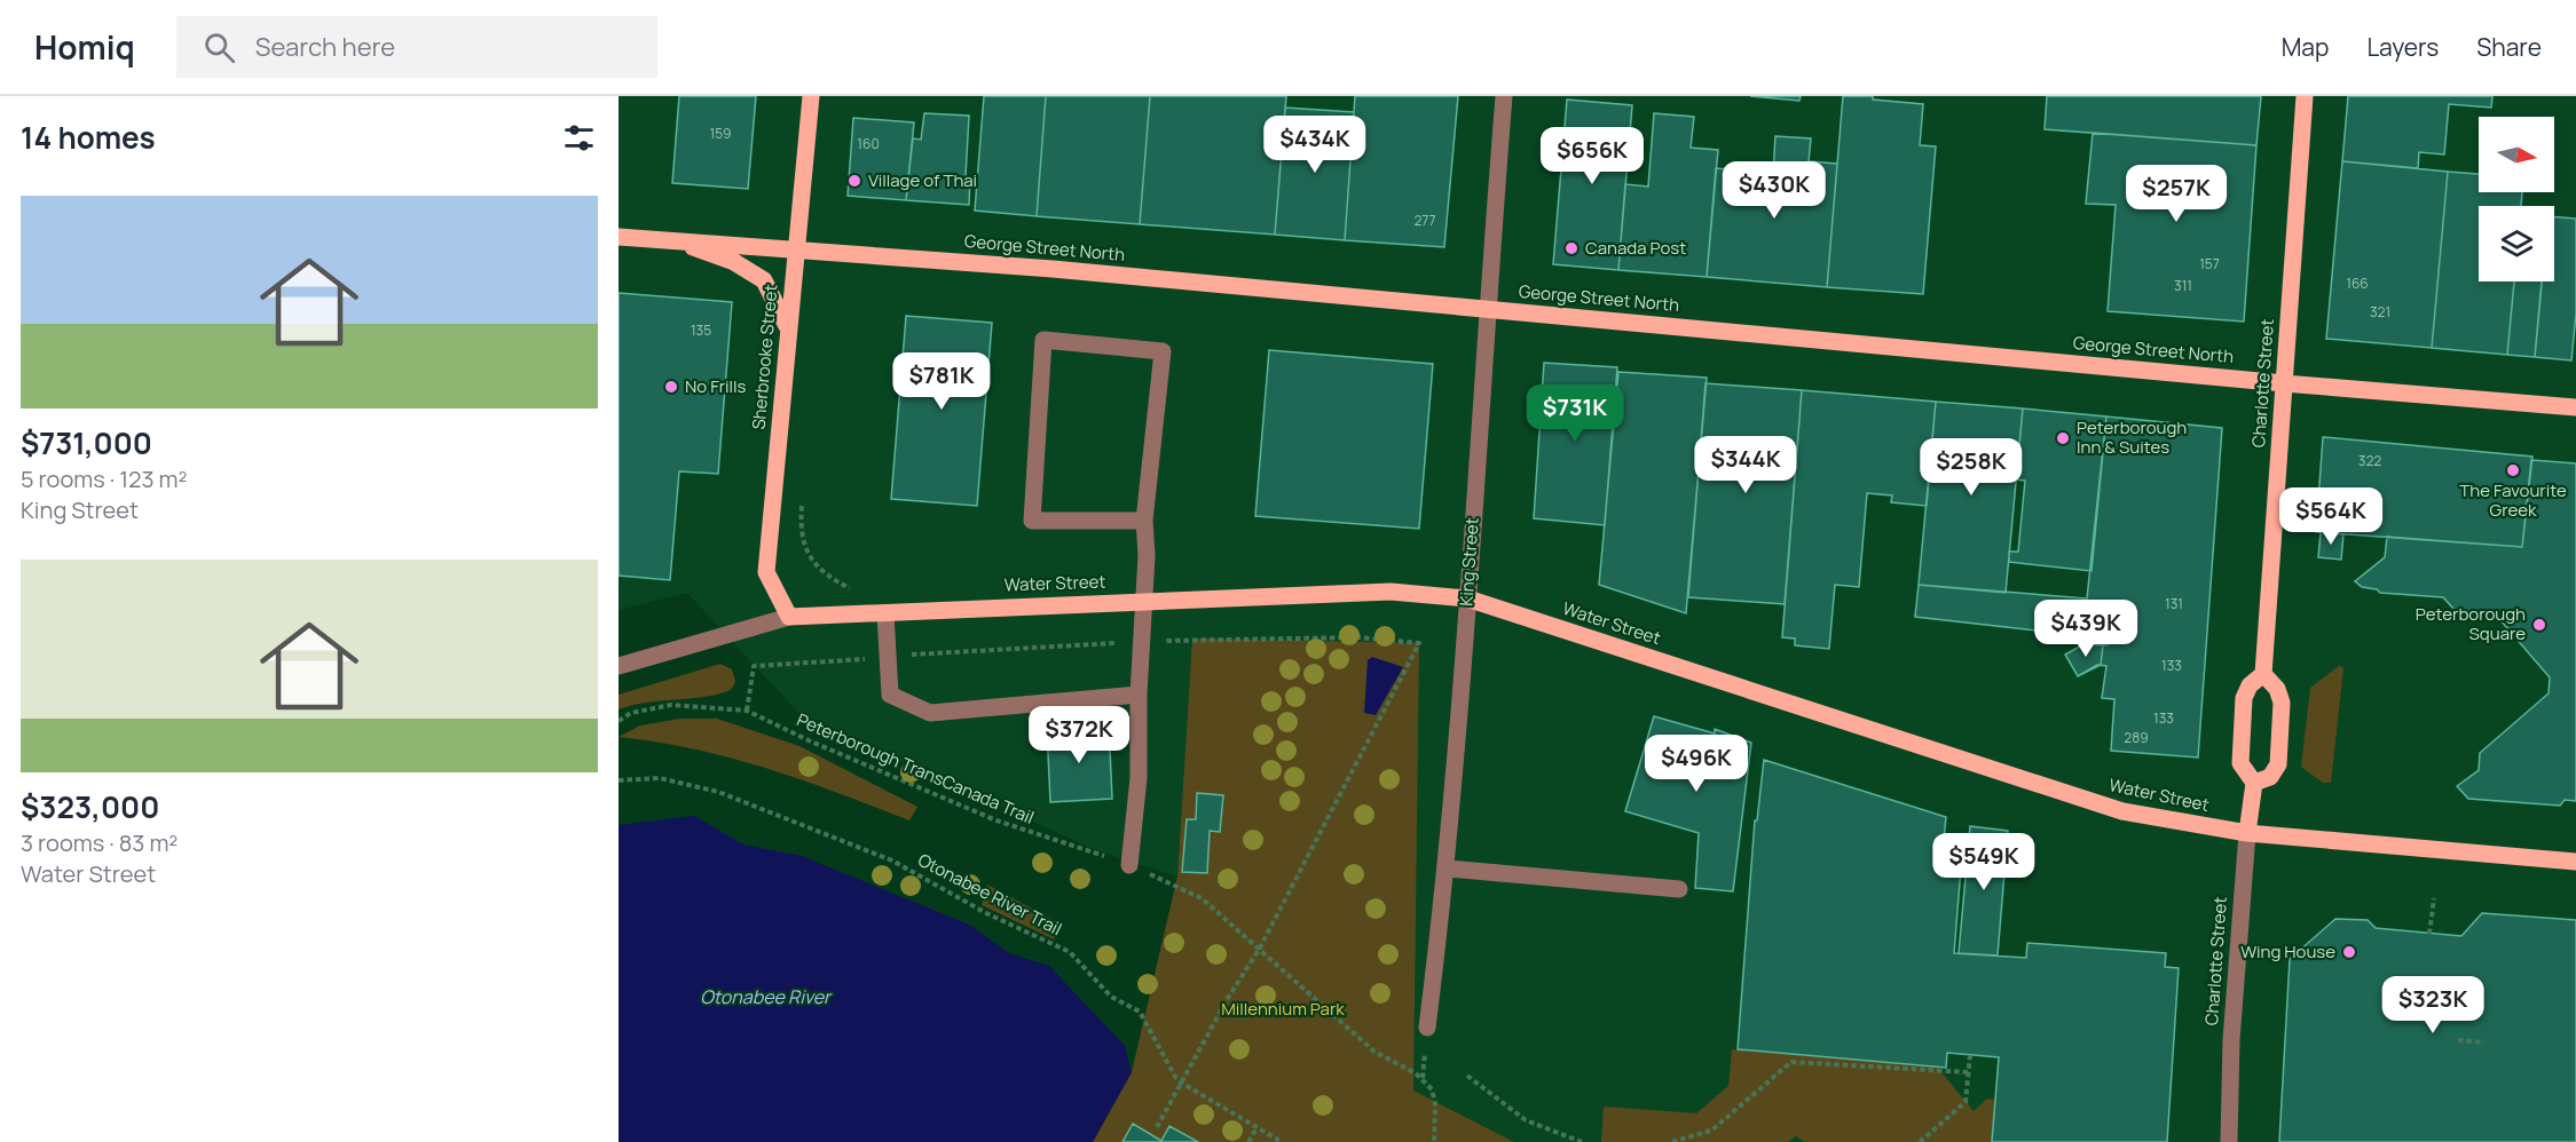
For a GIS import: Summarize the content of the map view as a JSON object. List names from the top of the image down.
{
  "streets": {
    "main road": [
      "George Street North",
      "Sherbrooke Street",
      "Charlotte Street",
      "Water Street"
    ],
    "street": ["King Street"],
    "path": ["Peterborough TransCanada Trail", "Otonabee River Trail"]
  },
  "crossings": [
    ["George Street North", "Sherbrooke Street"],
    ["George Street North", "Charlotte Street"],
    ["George Street North", "King Street"],
    ["Sherbrooke Street", "Water Street"],
    ["Charlotte Street", "Water Street"],
    ["King Street", "Water Street"]
  ],
  "water": ["Otonabee River"],
  "parks": ["Millennium Park"],
  "places": [
    "Village of Thai",
    "Canada Post",
    "No Frills",
    "Peterborough Inn & Suites",
    "The Favourite Greek",
    "Peterborough Square",
    "Wing House"
  ],
  "house_numbers": [
    "159",
    "160",
    "277",
    "157",
    "166",
    "311",
    "321",
    "135",
    "322",
    "131",
    "133",
    "133",
    "289"
  ],
  "north": "right",
  "page": {
    "header": "Homiq",
    "search": "Search here",
    "nav": ["Map", "Layers", "Share"],
    "heading": "14 homes",
    "price": [
      "$434K",
      "$656K",
      "$430K",
      "$257K",
      "$781K",
      "$731K",
      "$344K",
      "$258K",
      "$564K",
      "$439K",
      "$372K",
      "$496K",
      "$549K",
      "$323K"
    ],
    "list": [
      {
        "name": "$731,000",
        "note": "5 rooms · 123 m² · King Street"
      },
      {
        "name": "$323,000",
        "note": "3 rooms · 83 m² · Water Street"
      }
    ]
  }
}
